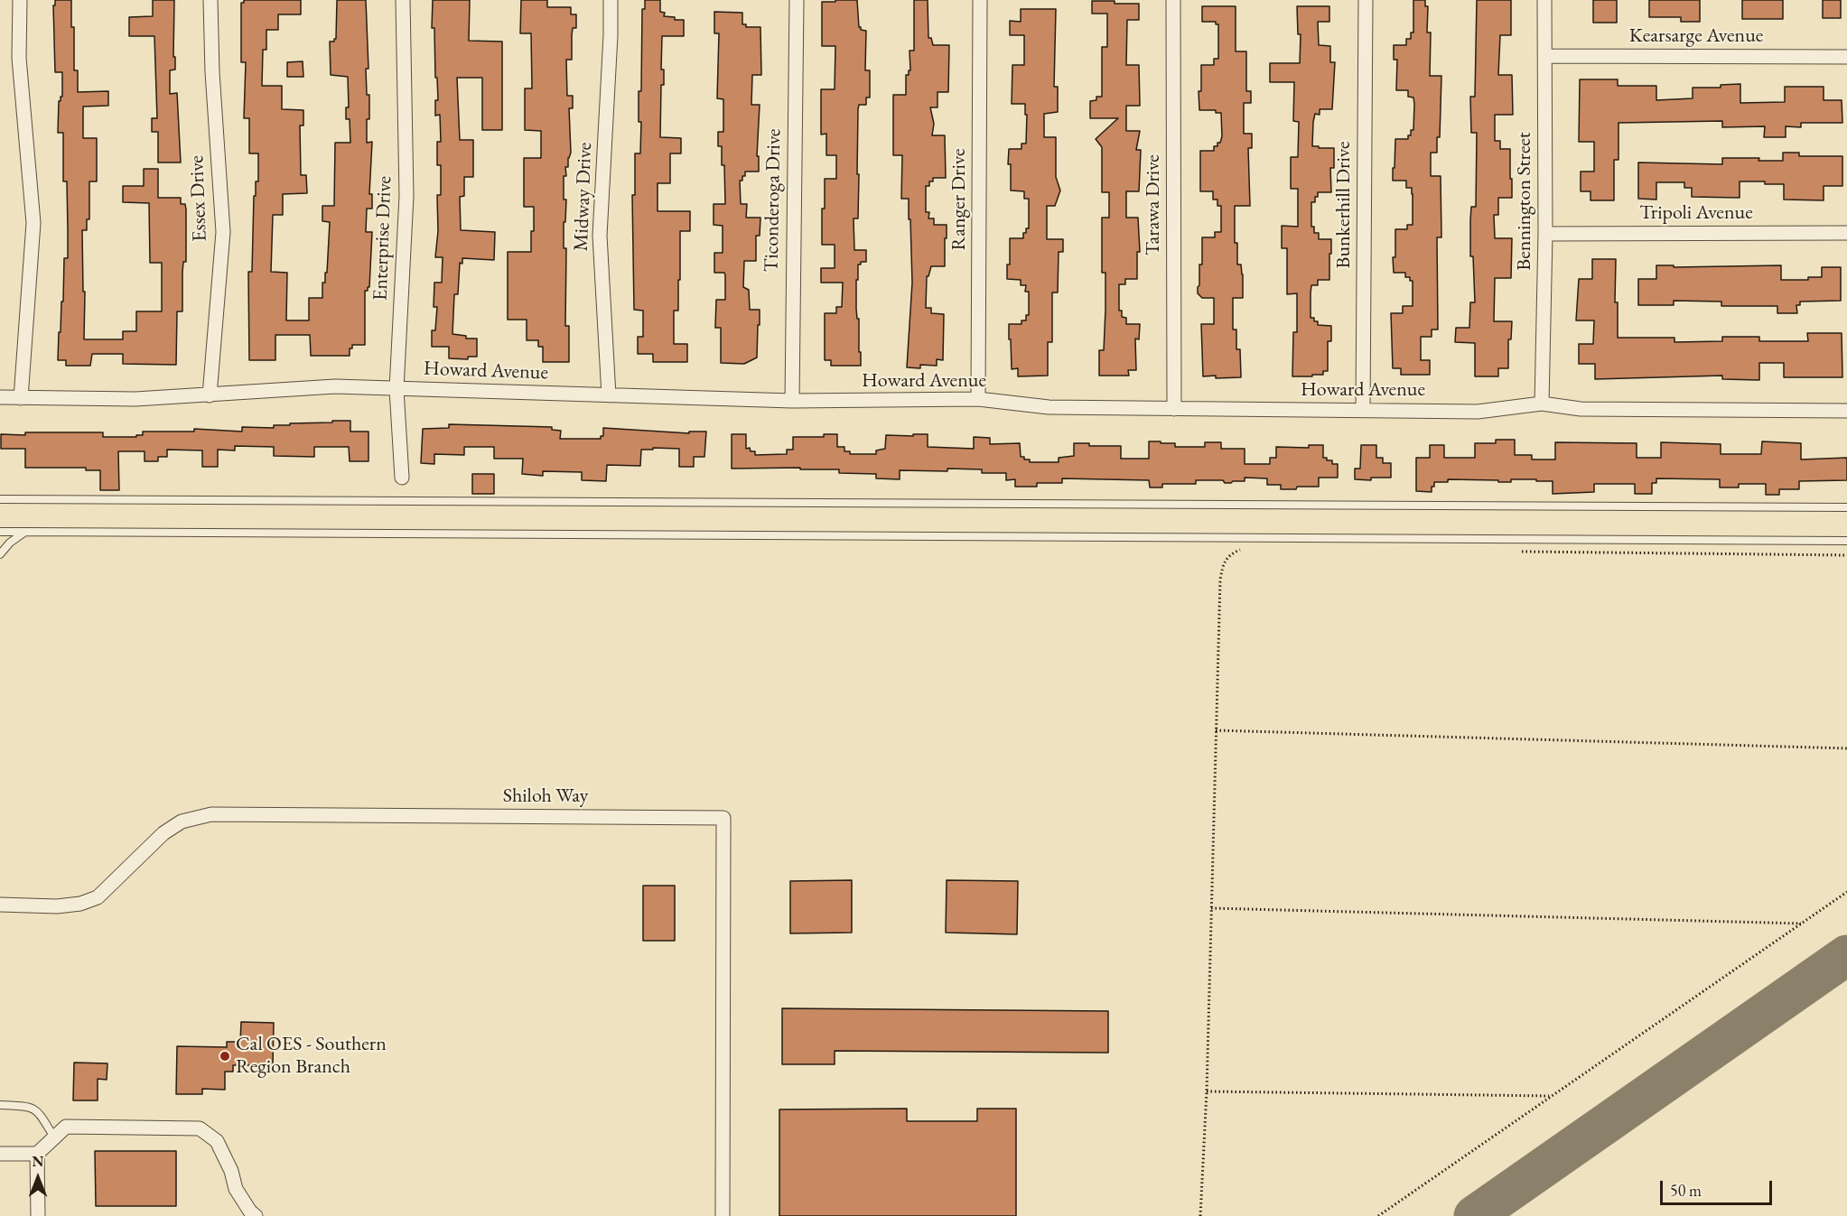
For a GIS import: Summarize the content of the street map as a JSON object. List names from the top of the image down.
{
  "streets": {
    "street": [
      "Kearsarge Avenue",
      "Midway Drive",
      "Essex Drive",
      "Ranger Drive",
      "Ticonderoga Drive",
      "Bennington Street",
      "Tarawa Drive",
      "Bunkerhill Drive",
      "Tripoli Avenue",
      "Enterprise Drive",
      "Howard Avenue",
      "Shiloh Way"
    ]
  },
  "crossings": [
    ["Kearsarge Avenue", "Bennington Street"],
    ["Midway Drive", "Howard Avenue"],
    ["Essex Drive", "Howard Avenue"],
    ["Ranger Drive", "Howard Avenue"],
    ["Ticonderoga Drive", "Howard Avenue"],
    ["Bennington Street", "Tripoli Avenue"],
    ["Bennington Street", "Howard Avenue"],
    ["Tarawa Drive", "Howard Avenue"],
    ["Bunkerhill Drive", "Howard Avenue"],
    ["Enterprise Drive", "Howard Avenue"]
  ],
  "places": ["Cal OES - Southern Region Branch"],
  "scale_bar": "50 m",
  "north": "top"
}
